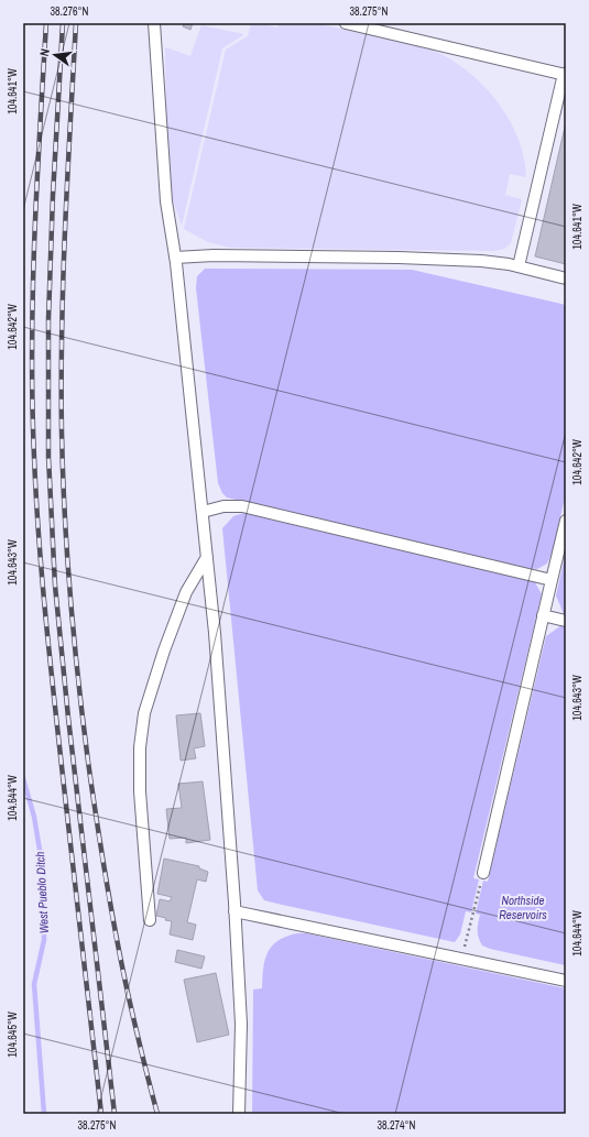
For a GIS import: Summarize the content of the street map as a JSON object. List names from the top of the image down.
{
  "water": ["West Pueblo Ditch", "Northside Reservoirs"],
  "north": "left",
  "coordinates": [
    "38.276°N",
    "38.275°N",
    "104.641°W",
    "104.642°W",
    "104.643°W",
    "104.644°W",
    "104.645°W",
    "38.274°N"
  ]
}
